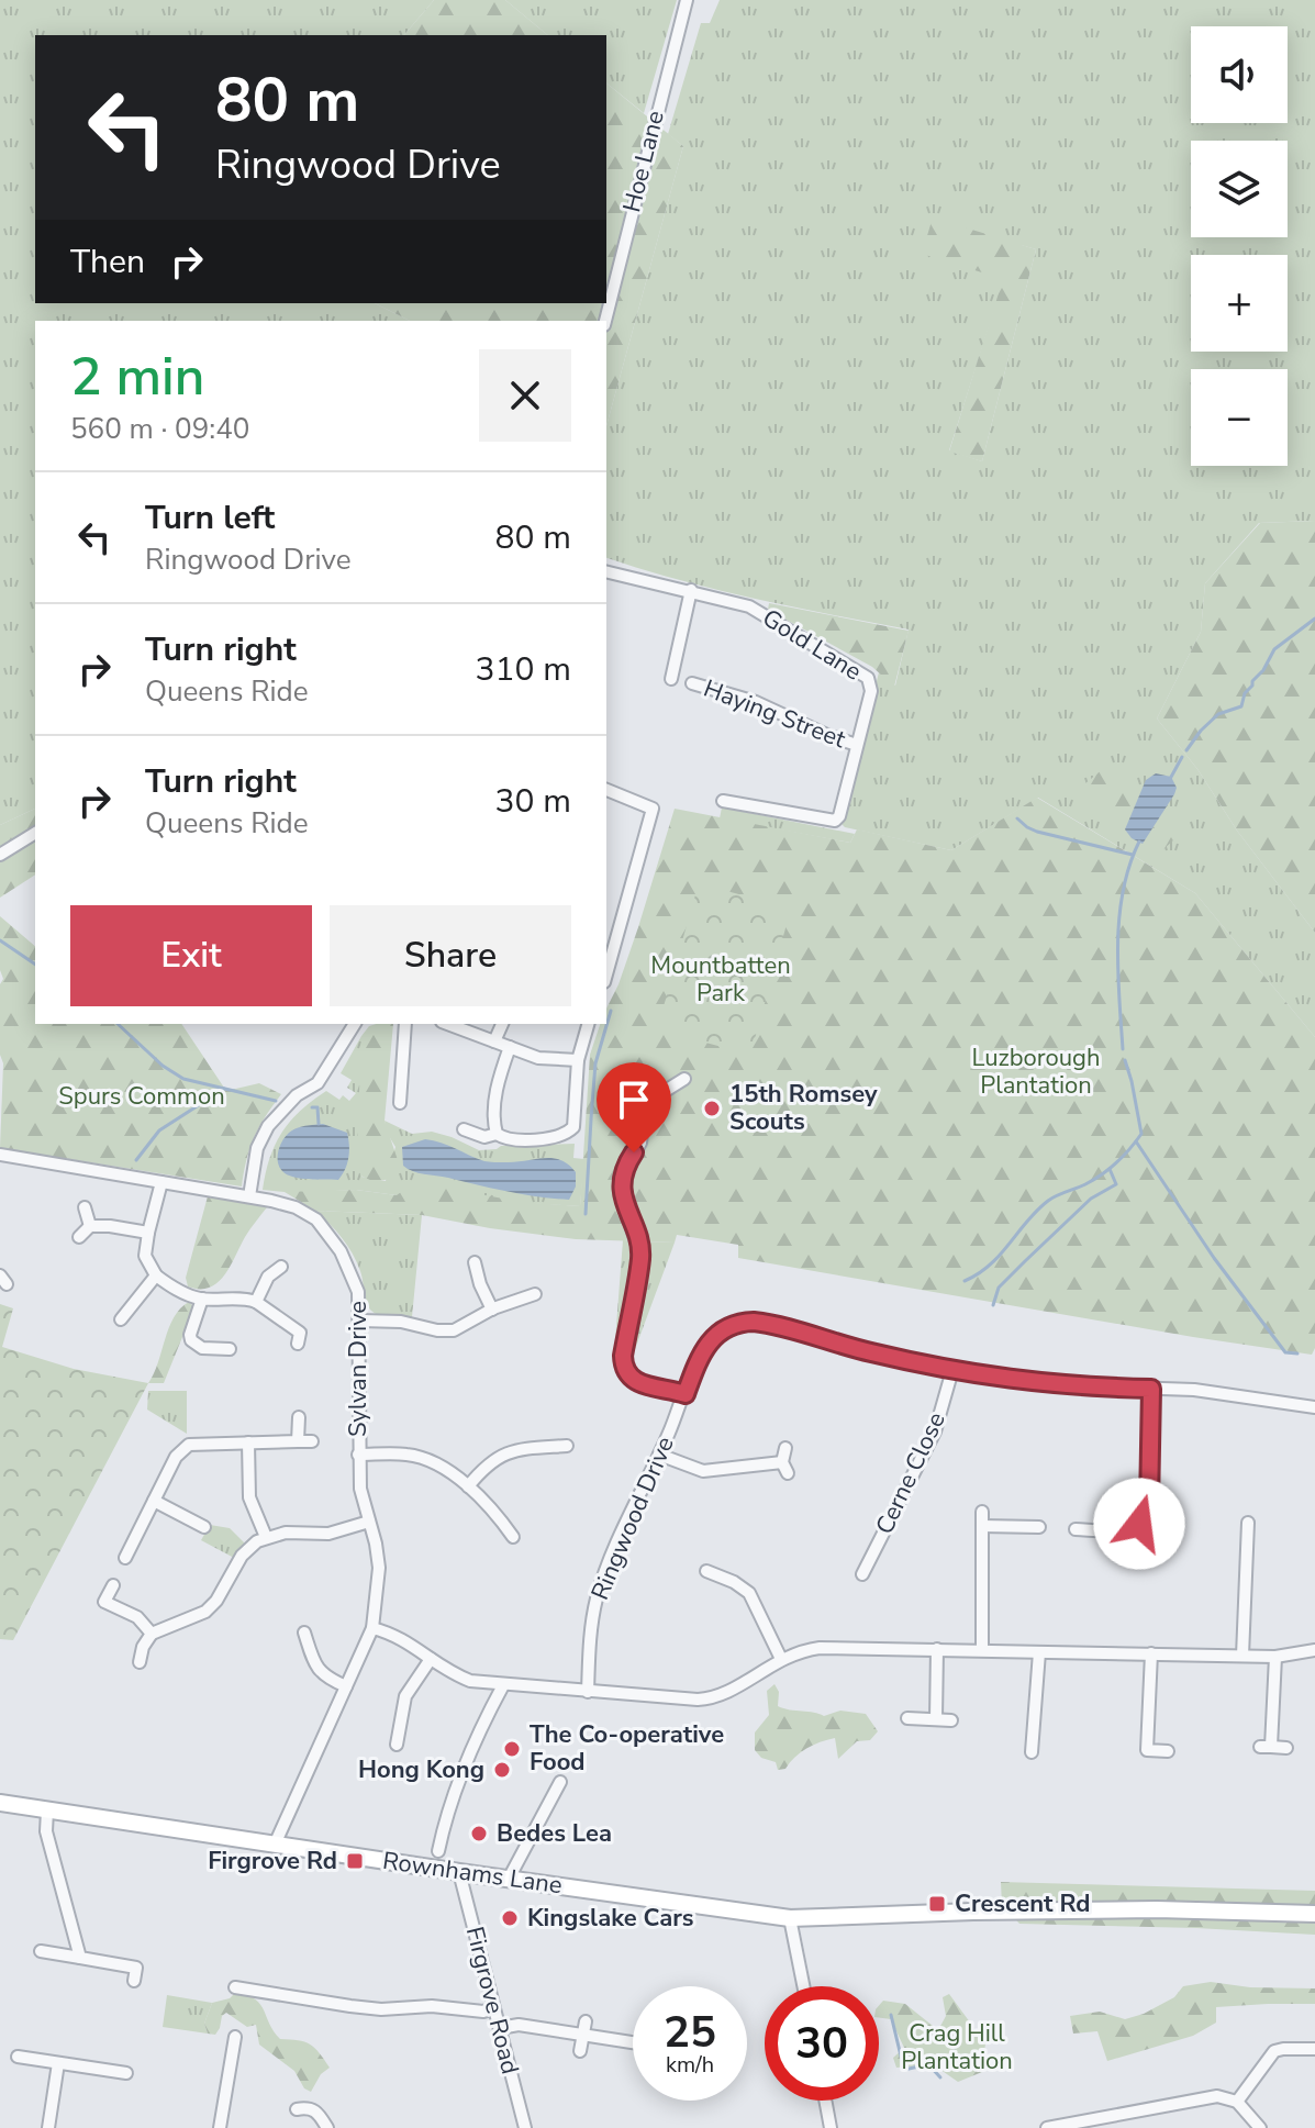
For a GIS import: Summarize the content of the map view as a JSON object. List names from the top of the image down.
{
  "streets": {
    "street": [
      "Hoe Lane",
      "Gold Lane",
      "Haying Street",
      "Sylvan Drive",
      "Cerne Close",
      "Ringwood Drive",
      "Rownhams Lane",
      "Firgrove Road"
    ]
  },
  "crossings": [
    ["Gold Lane", "Haying Street"],
    ["Sylvan Drive", "Rownhams Lane"],
    ["Cerne Close", "Ringwood Drive"],
    ["Rownhams Lane", "Firgrove Road"]
  ],
  "parks": [
    "Mountbatten Park",
    "Luzborough Plantation",
    "Spurs Common",
    "Crag Hill Plantation"
  ],
  "places": {
    "other": [
      "15th Romsey Scouts",
      "The Co-operative Food",
      "Hong Kong",
      "Bedes Lea",
      "Kingslake Cars"
    ],
    "transit": ["Firgrove Rd", "Crescent Rd"]
  },
  "page": {
    "map_buttons": ["+", "−"],
    "turn": ["80 m", "Ringwood Drive"],
    "then": "Then",
    "heading": ["2 min", "560 m · 09:40"],
    "list": [
      {
        "name": "Turn left",
        "note": "Ringwood Drive",
        "value": "80 m"
      },
      {
        "name": "Turn right",
        "note": "Queens Ride",
        "value": "310 m"
      },
      {
        "name": "Turn right",
        "note": "Queens Ride",
        "value": "30 m"
      }
    ],
    "buttons": ["Exit", "Share"],
    "speed": "25 km/h",
    "limit": "30"
  }
}
